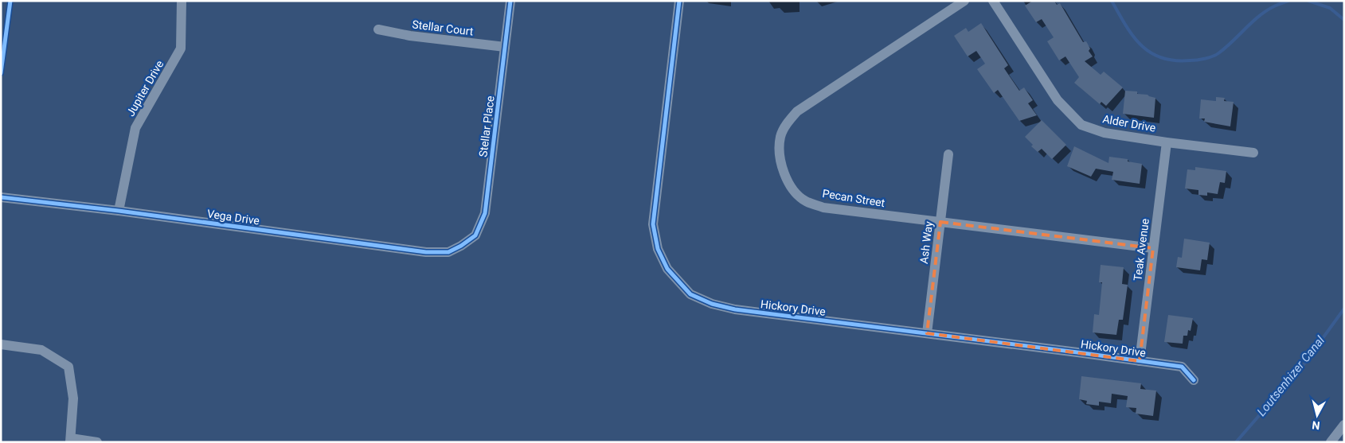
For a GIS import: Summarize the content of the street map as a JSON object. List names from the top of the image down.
{
  "streets": {
    "street": [
      "Stellar Court",
      "Jupiter Drive",
      "Alder Drive",
      "Stellar Place",
      "Pecan Street",
      "Vega Drive",
      "Ash Way",
      "Teak Avenue",
      "Hickory Drive"
    ]
  },
  "crossings": [
    ["Stellar Court", "Stellar Place"],
    ["Jupiter Drive", "Vega Drive"],
    ["Alder Drive", "Teak Avenue"],
    ["Stellar Place", "Vega Drive"],
    ["Pecan Street", "Ash Way"],
    ["Pecan Street", "Teak Avenue"],
    ["Ash Way", "Hickory Drive"],
    ["Teak Avenue", "Hickory Drive"]
  ],
  "water": ["Loutsenhizer Canal"],
  "north": "bottom"
}
